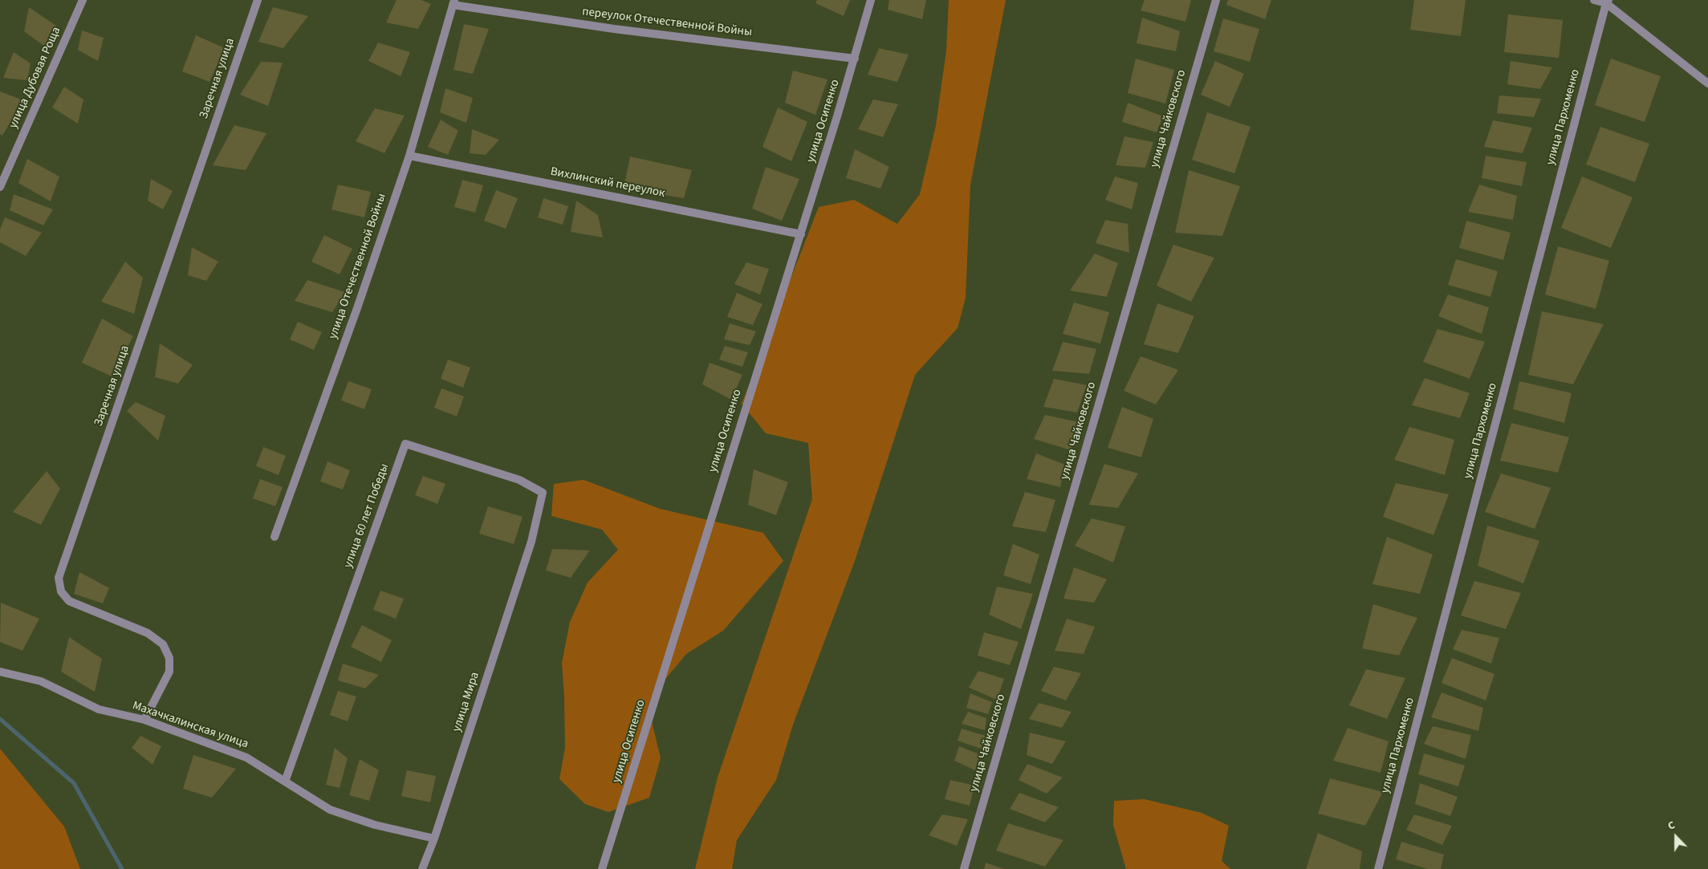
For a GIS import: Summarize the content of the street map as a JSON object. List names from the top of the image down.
{
  "streets": {
    "street": [
      "переулок Отечественной Войны",
      "улица Дубовая Роща",
      "Заречная улица",
      "улица Пархоменко",
      "улица Чайковского",
      "улица Осипенко",
      "Вихлинский переулок",
      "улица Отечественной Войны",
      "улица 60 лет Победы",
      "улица Мира",
      "Махачкалинская улица"
    ]
  },
  "crossings": [
    ["переулок Отечественной Войны", "улица Осипенко"],
    ["переулок Отечественной Войны", "улица Отечественной Войны"],
    ["Заречная улица", "Махачкалинская улица"],
    ["улица Осипенко", "Вихлинский переулок"],
    ["Вихлинский переулок", "улица Отечественной Войны"],
    ["улица 60 лет Победы", "улица Мира"],
    ["улица 60 лет Победы", "Махачкалинская улица"],
    ["улица Мира", "Махачкалинская улица"]
  ],
  "north": "top"
}
